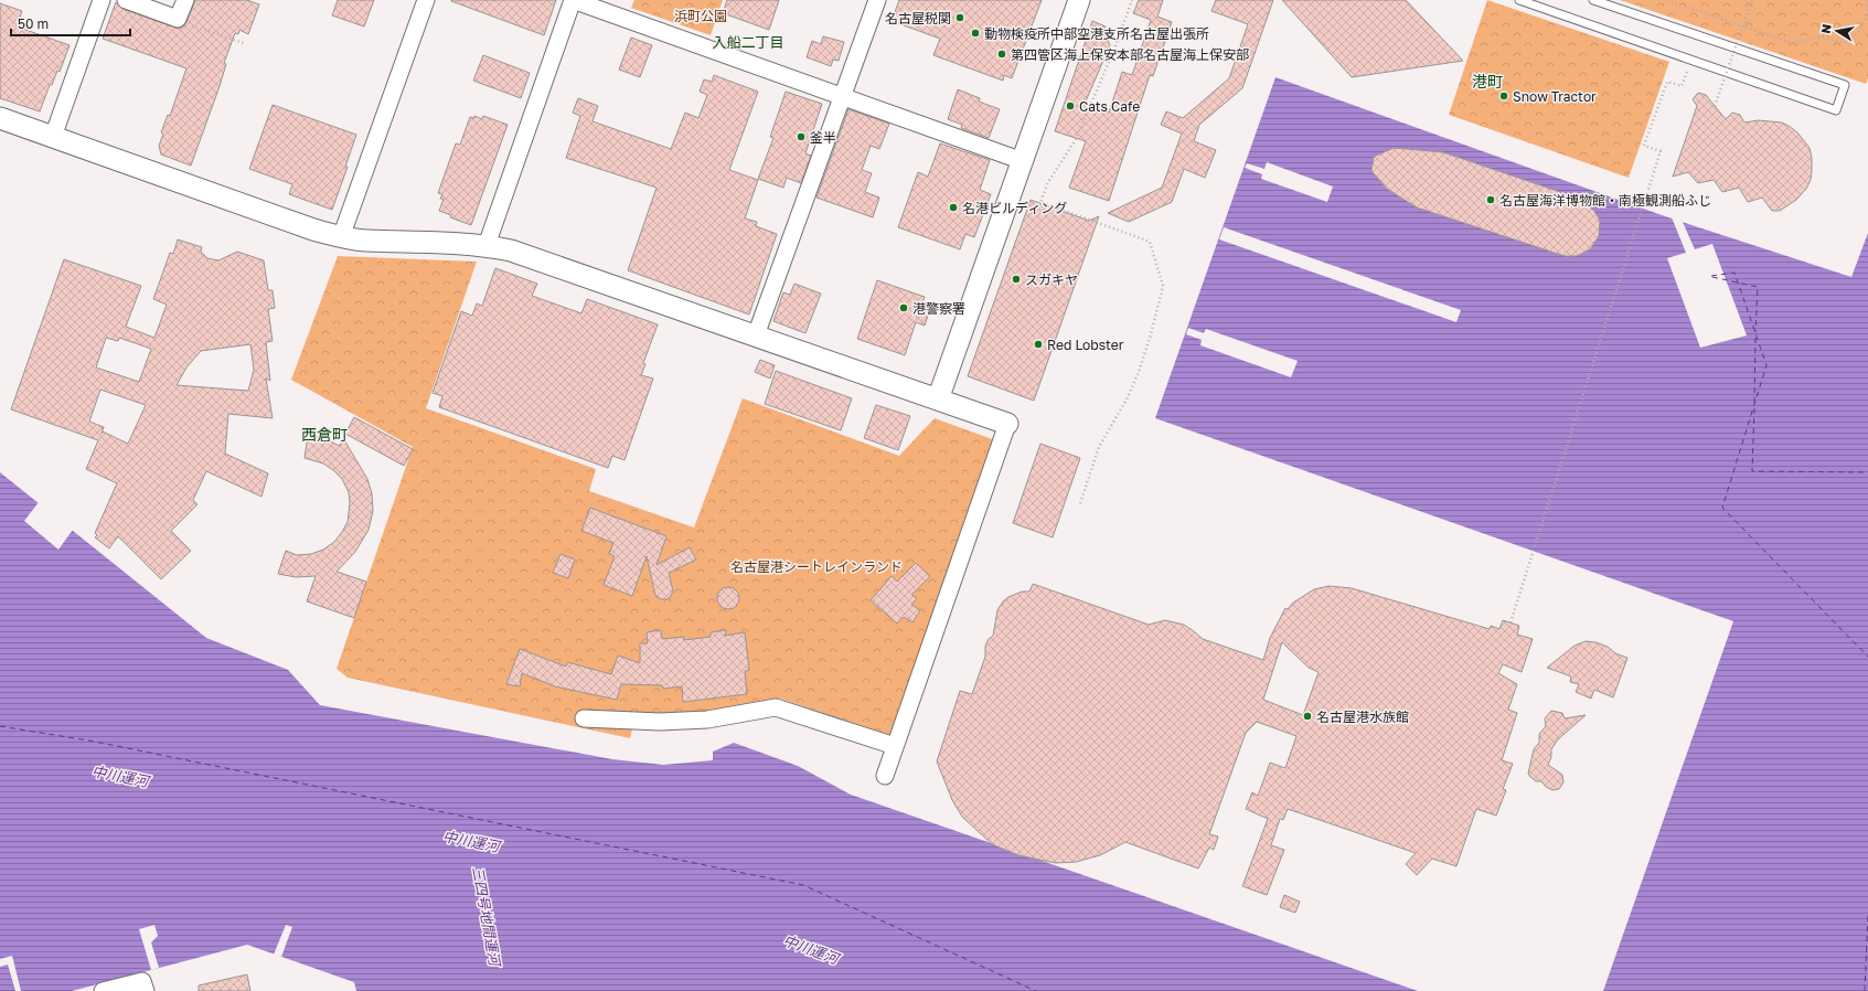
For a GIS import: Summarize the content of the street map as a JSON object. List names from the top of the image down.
{
  "districts": ["入船二丁目", "港町", "西倉町"],
  "water": ["中川運河", "三四号地間運河"],
  "parks": ["浜町公園", "名古屋港シートレインランド"],
  "places": [
    "名古屋税関",
    "動物検疫所中部空港支所名古屋出張所",
    "第四管区海上保安本部名古屋海上保安部",
    "Snow Tractor",
    "Cats Cafe",
    "釜半",
    "名古屋海洋博物館・南極観測船ふじ",
    "名港ビルディング",
    "スガキヤ",
    "港警察署",
    "Red Lobster",
    "名古屋港水族館"
  ],
  "scale_bar": "50 m",
  "north": "left"
}
